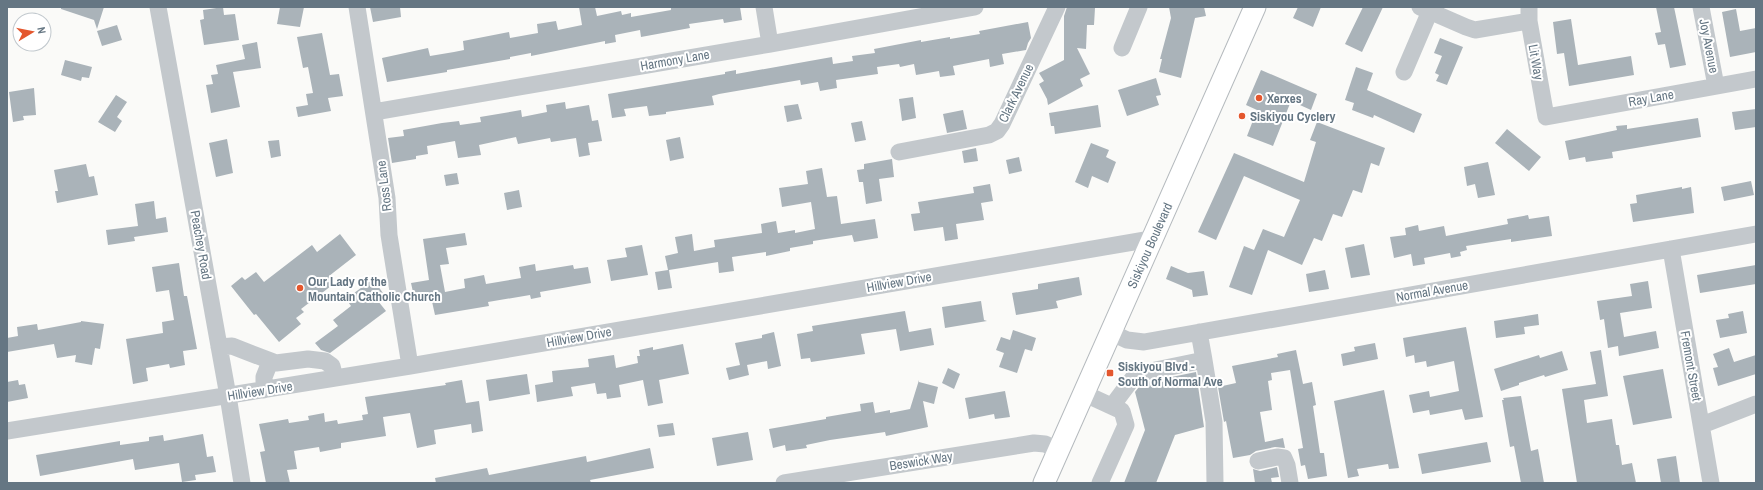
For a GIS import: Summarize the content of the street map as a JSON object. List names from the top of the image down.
{
  "streets": {
    "main road": ["Siskiyou Boulevard"],
    "street": [
      "Joy Avenue",
      "Harmony Lane",
      "Lit Way",
      "Clark Avenue",
      "Ray Lane",
      "Ross Lane",
      "Peachey Road",
      "Hillview Drive",
      "Normal Avenue",
      "Fremont Street",
      "Beswick Way"
    ]
  },
  "crossings": [
    ["Joy Avenue", "Ray Lane"],
    ["Harmony Lane", "Ross Lane"],
    ["Lit Way", "Ray Lane"],
    ["Ross Lane", "Hillview Drive"],
    ["Peachey Road", "Hillview Drive"],
    ["Siskiyou Boulevard", "Hillview Drive"],
    ["Siskiyou Boulevard", "Normal Avenue"],
    ["Siskiyou Boulevard", "Beswick Way"],
    ["Normal Avenue", "Fremont Street"]
  ],
  "places": {
    "other": ["Xerxes", "Siskiyou Cyclery", "Our Lady of the Mountain Catholic Church"],
    "transit": ["Siskiyou Blvd - South of Normal Ave"]
  },
  "north": "right"
}
